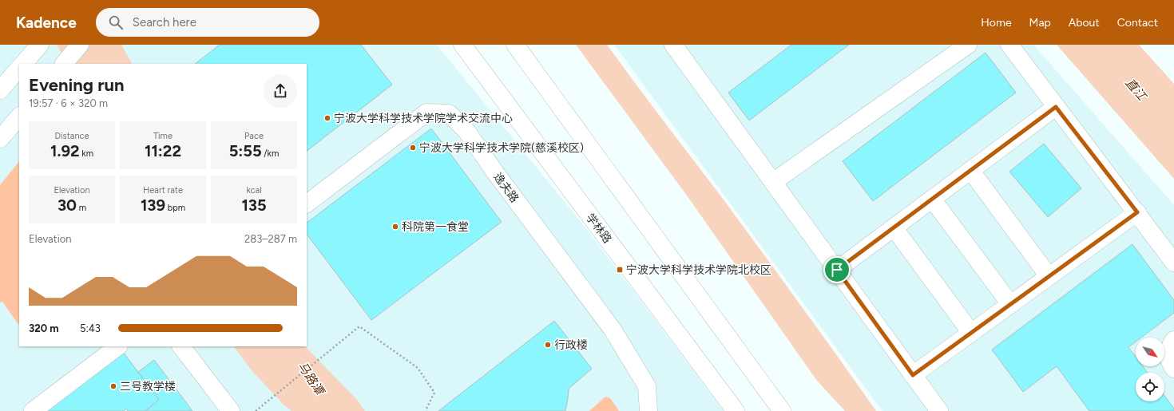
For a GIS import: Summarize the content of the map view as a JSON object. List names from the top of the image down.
{
  "streets": {
    "main road": ["逸夫路", "学林路"]
  },
  "water": ["直江", "马路潭"],
  "places": {
    "other": [
      "宁波大学科学技术学院学术交流中心",
      "宁波大学科学技术学院(慈溪校区)",
      "科院第一食堂",
      "行政楼",
      "三号教学楼"
    ],
    "transit": ["宁波大学科学技术学院北校区"]
  },
  "north": "bottom right",
  "page": {
    "header": "Kadence",
    "search": "Search here",
    "nav": [
      "Home",
      "Map",
      "About",
      "Contact"
    ],
    "heading": ["Evening run", "19:57 · 6 × 320 m"],
    "stats": [
      ["Distance", "1.92 km"],
      ["Time", "11:22"],
      ["Pace", "5:55 /km"],
      ["Elevation", "30 m"],
      ["Heart rate", "139 bpm"],
      ["kcal", "135"]
    ],
    "chart": ["Elevation", "283–287 m"],
    "list": [
      {
        "name": "320 m",
        "note": "5:43"
      }
    ]
  }
}
